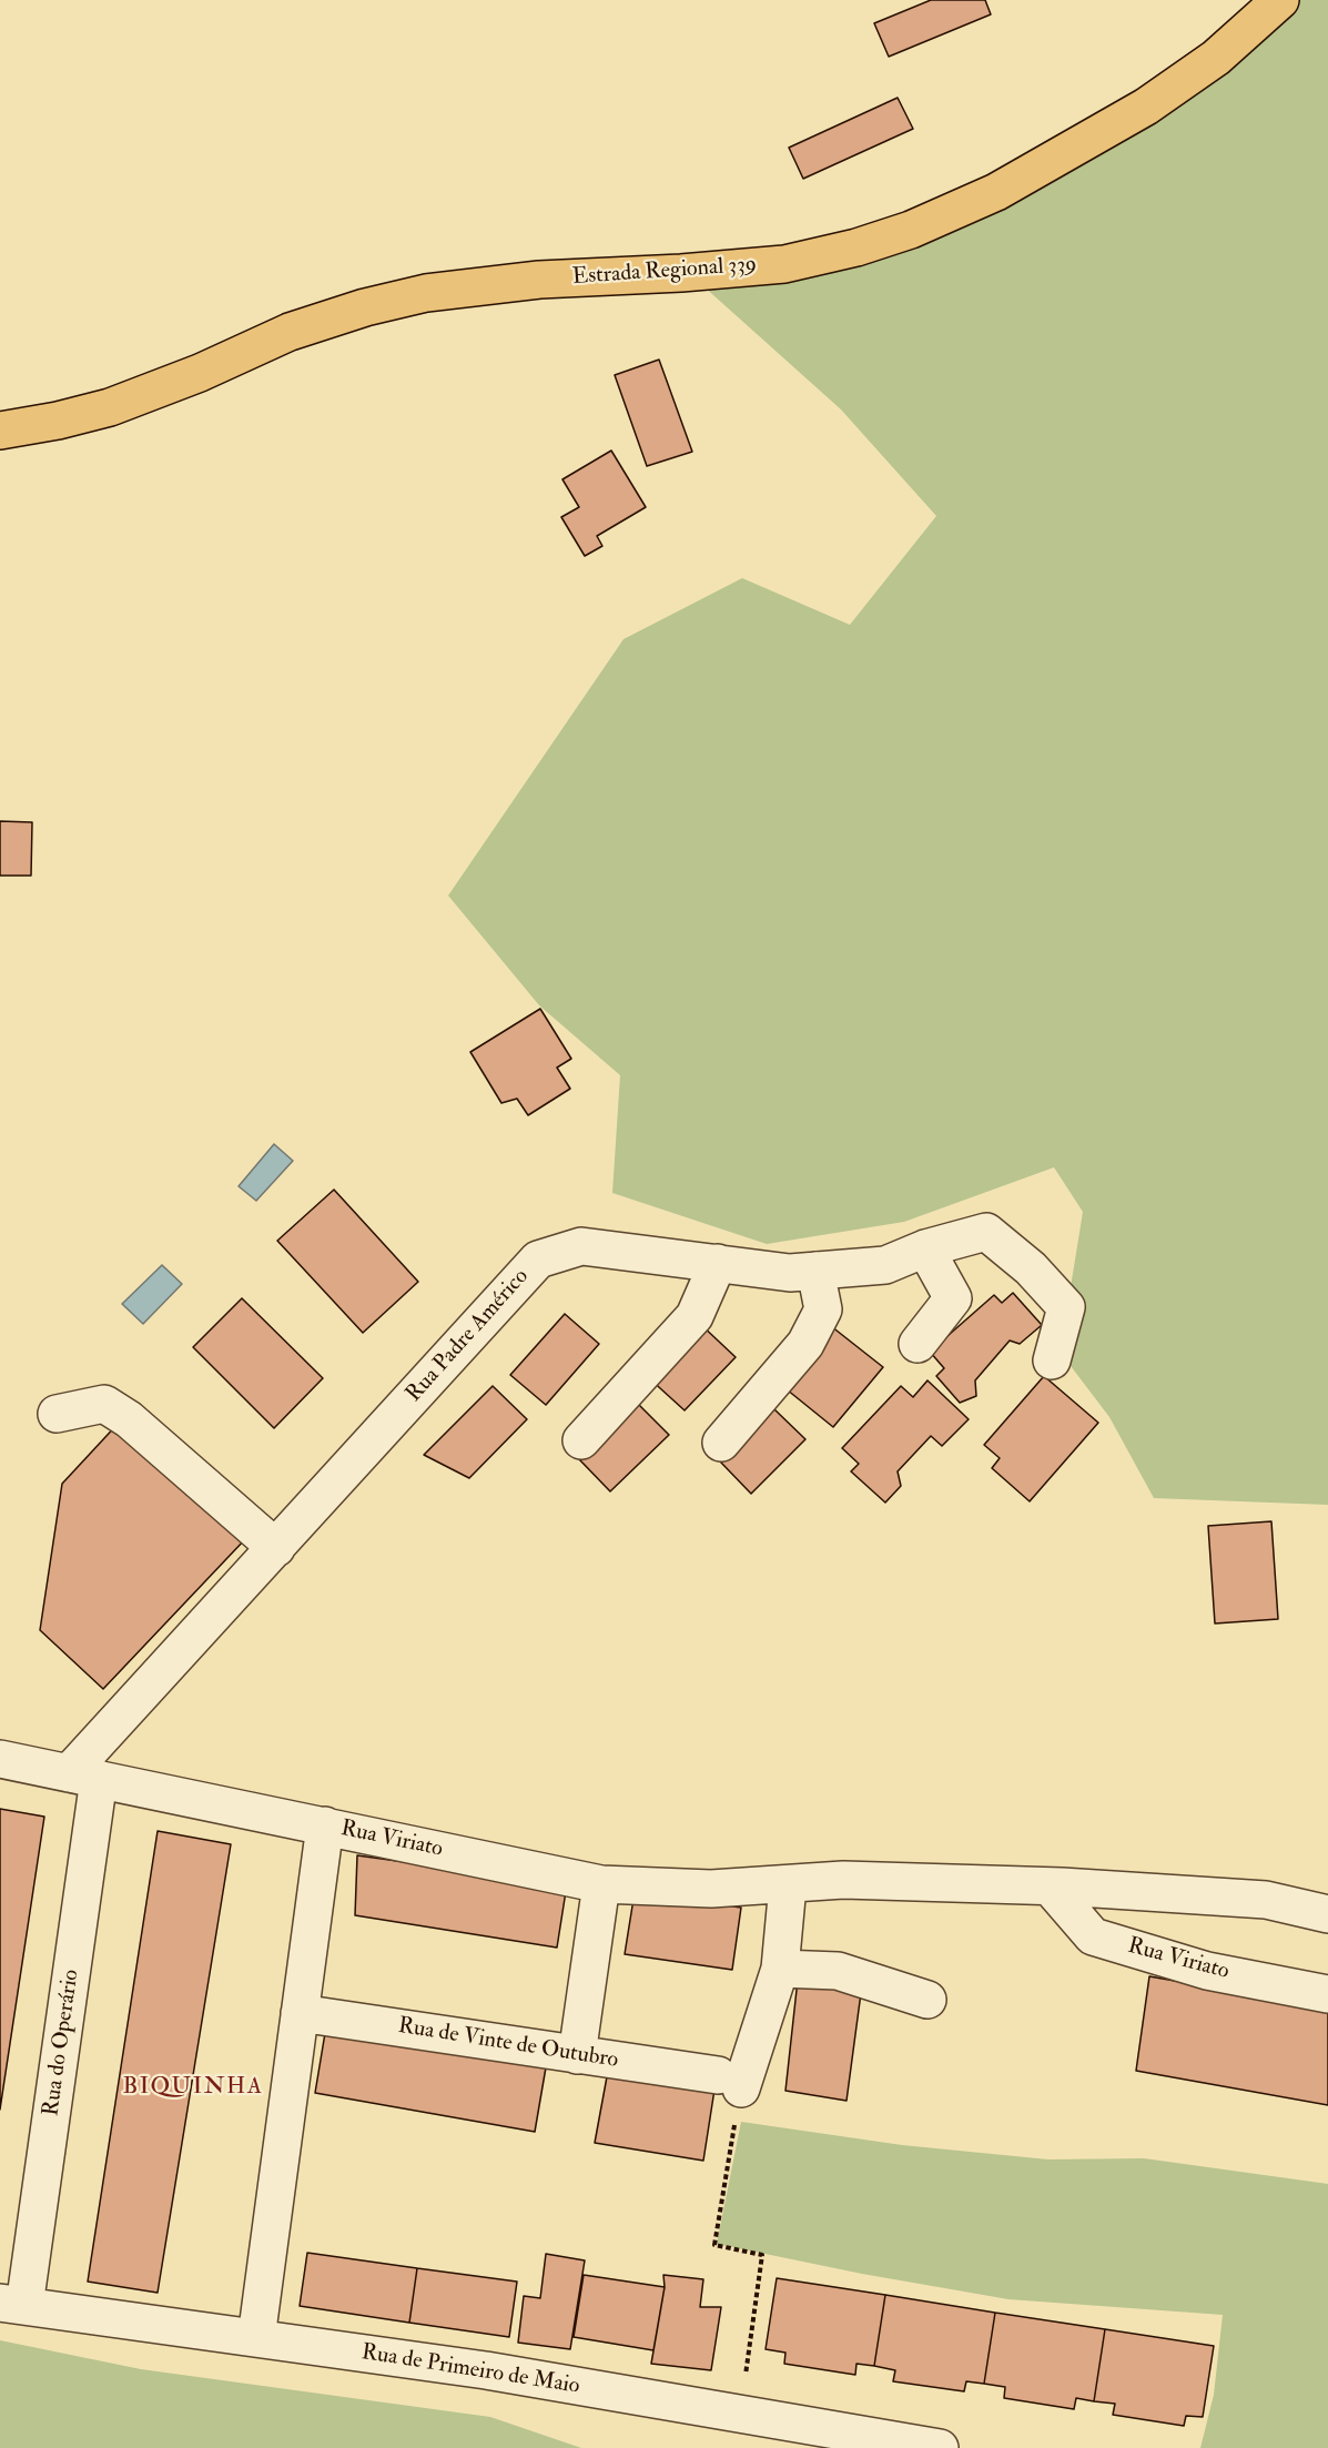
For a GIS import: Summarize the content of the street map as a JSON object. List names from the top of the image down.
{
  "streets": {
    "main road": ["Estrada Regional 339"],
    "street": [
      "Rua Padre Américo",
      "Rua Viriato",
      "Rua do Operário",
      "Rua de Vinte de Outubro",
      "Rua de Primeiro de Maio"
    ]
  },
  "crossings": [
    ["Rua Padre Américo", "Rua Viriato"],
    ["Rua Padre Américo", "Rua do Operário"],
    ["Rua Viriato", "Rua do Operário"],
    ["Rua do Operário", "Rua de Primeiro de Maio"]
  ],
  "districts": ["BIQUINHA"]
}
